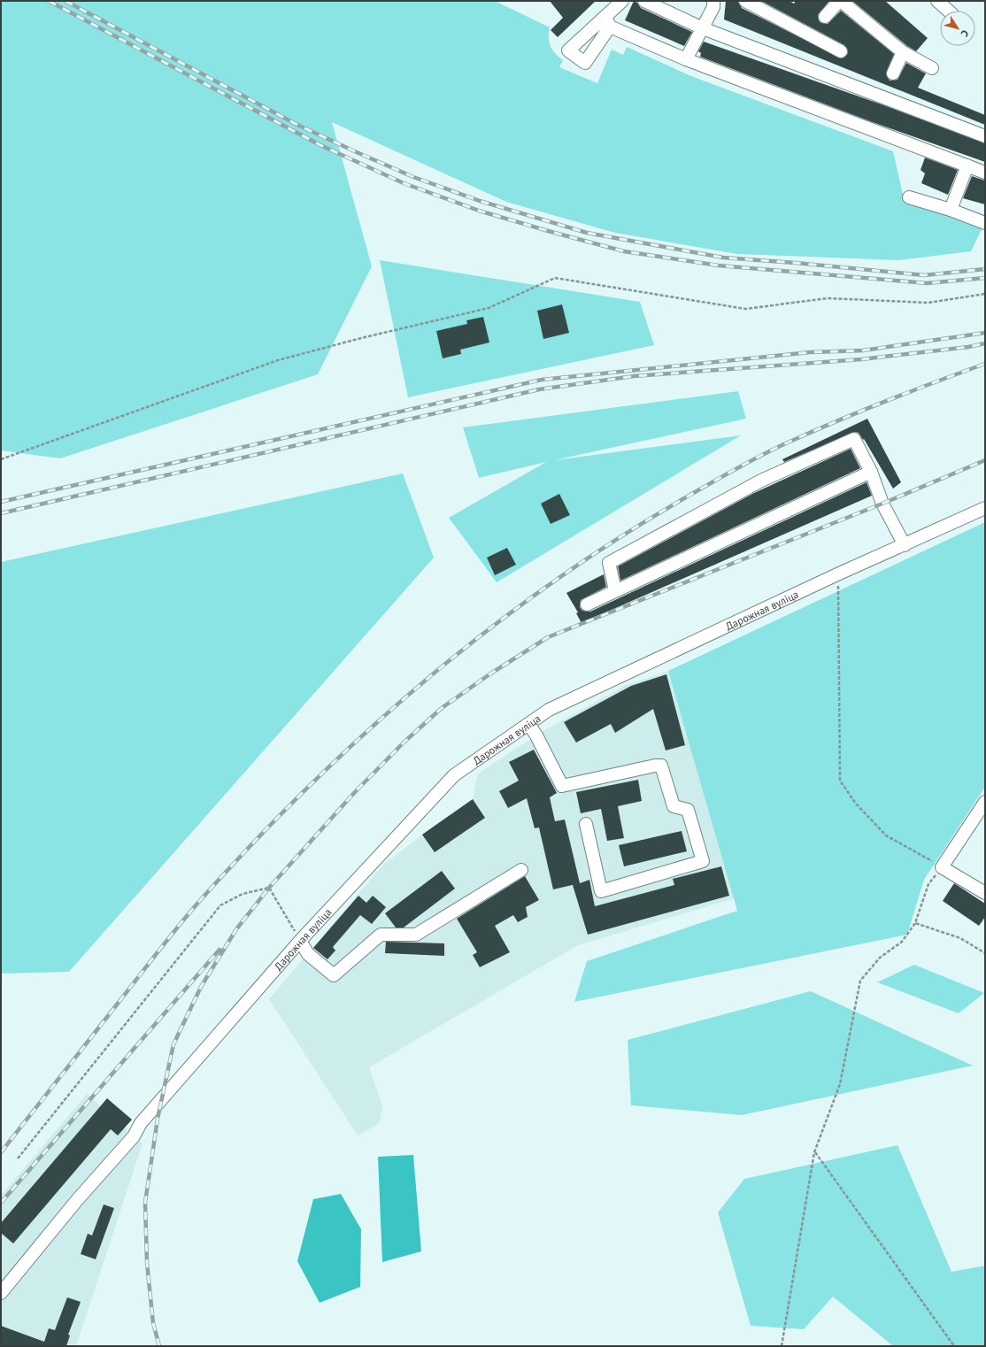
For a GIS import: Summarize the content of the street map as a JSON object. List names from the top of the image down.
{
  "streets": {
    "street": ["Дарожная вуліца"]
  },
  "north": "bottom right"
}
